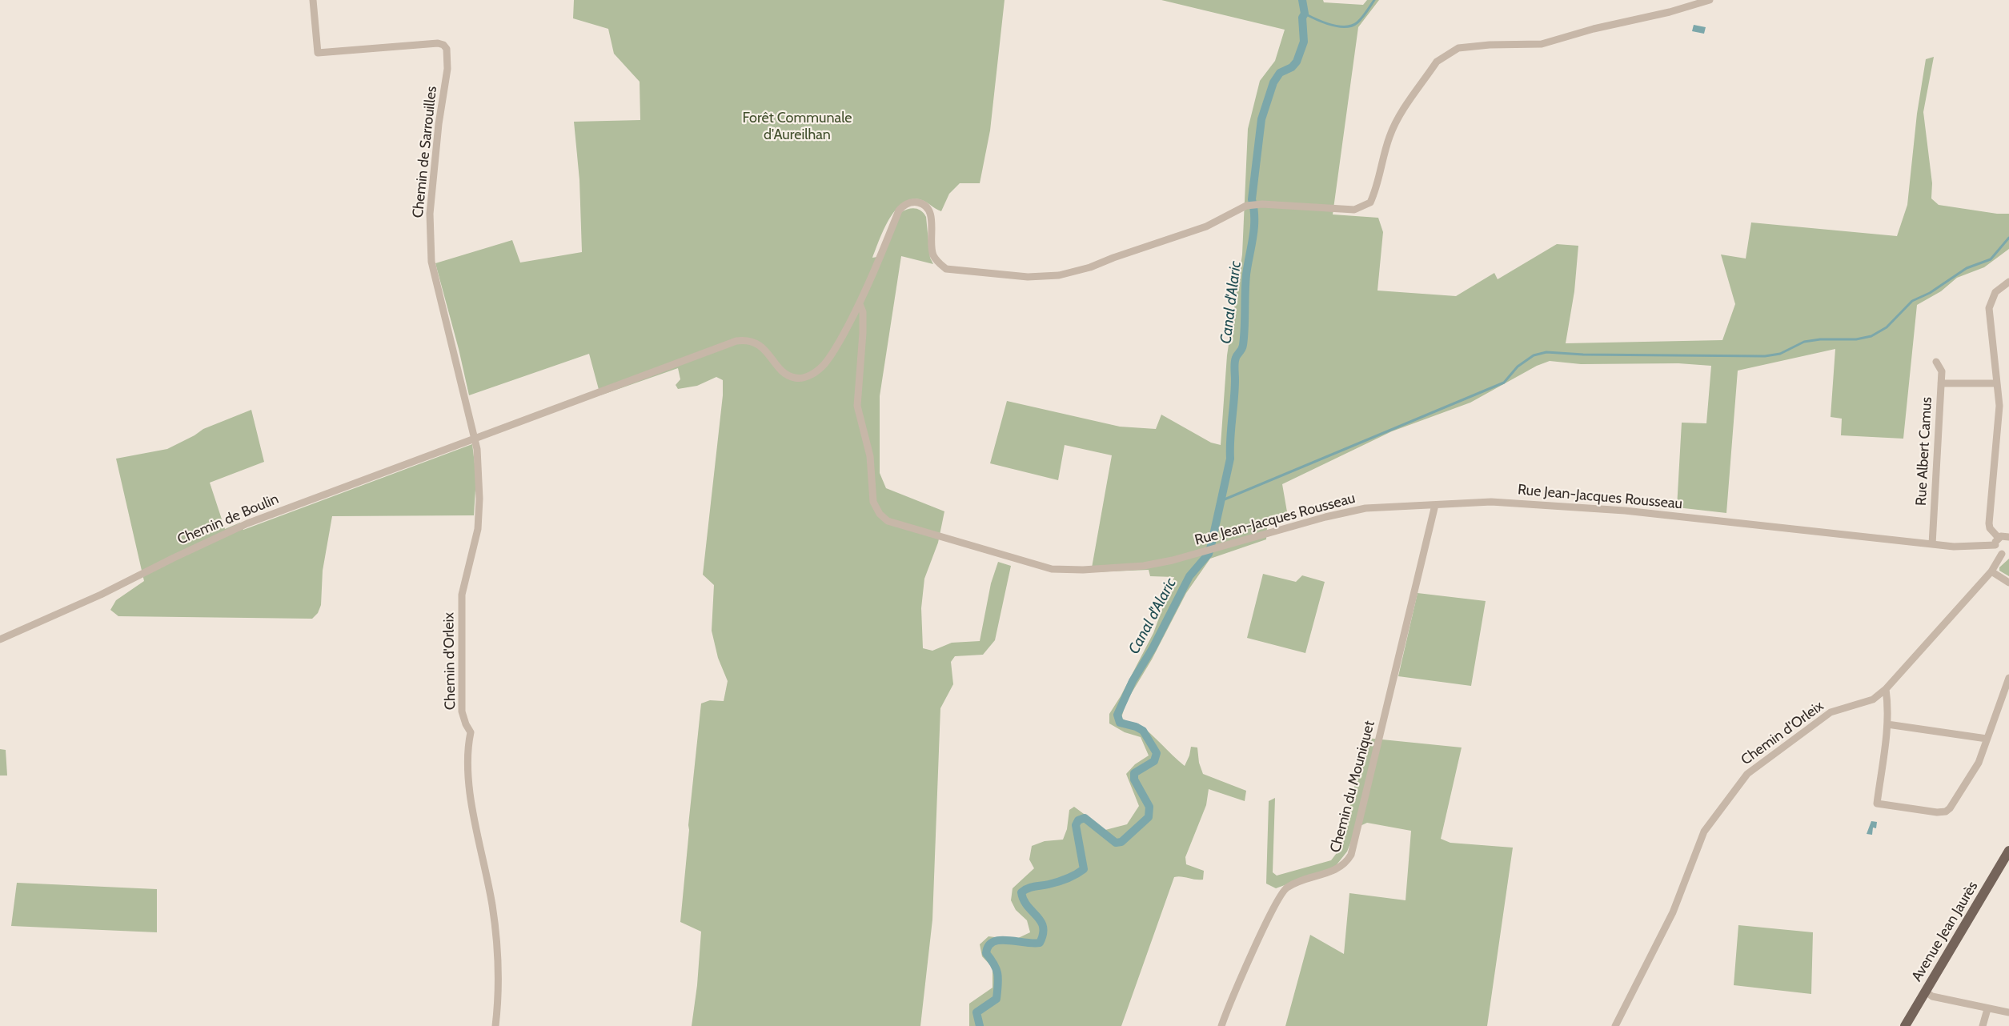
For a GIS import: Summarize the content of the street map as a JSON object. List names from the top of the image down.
{
  "streets": {
    "main road": ["Avenue Jean Jaurès"],
    "street": [
      "Chemin de Sarrouilles",
      "Rue Albert Camus",
      "Rue Jean-Jacques Rousseau",
      "Chemin de Boulin",
      "Chemin d'Orleix",
      "Chemin du Mouniquet"
    ]
  },
  "crossings": [
    ["Chemin de Sarrouilles", "Chemin de Boulin"],
    ["Chemin de Sarrouilles", "Chemin d'Orleix"],
    ["Rue Albert Camus", "Rue Jean-Jacques Rousseau"],
    ["Rue Jean-Jacques Rousseau", "Chemin de Boulin"],
    ["Rue Jean-Jacques Rousseau", "Chemin du Mouniquet"],
    ["Chemin de Boulin", "Chemin d'Orleix"]
  ],
  "water": ["Canal d'Alaric"],
  "parks": ["Forêt Communale d'Aureilhan"]
}
